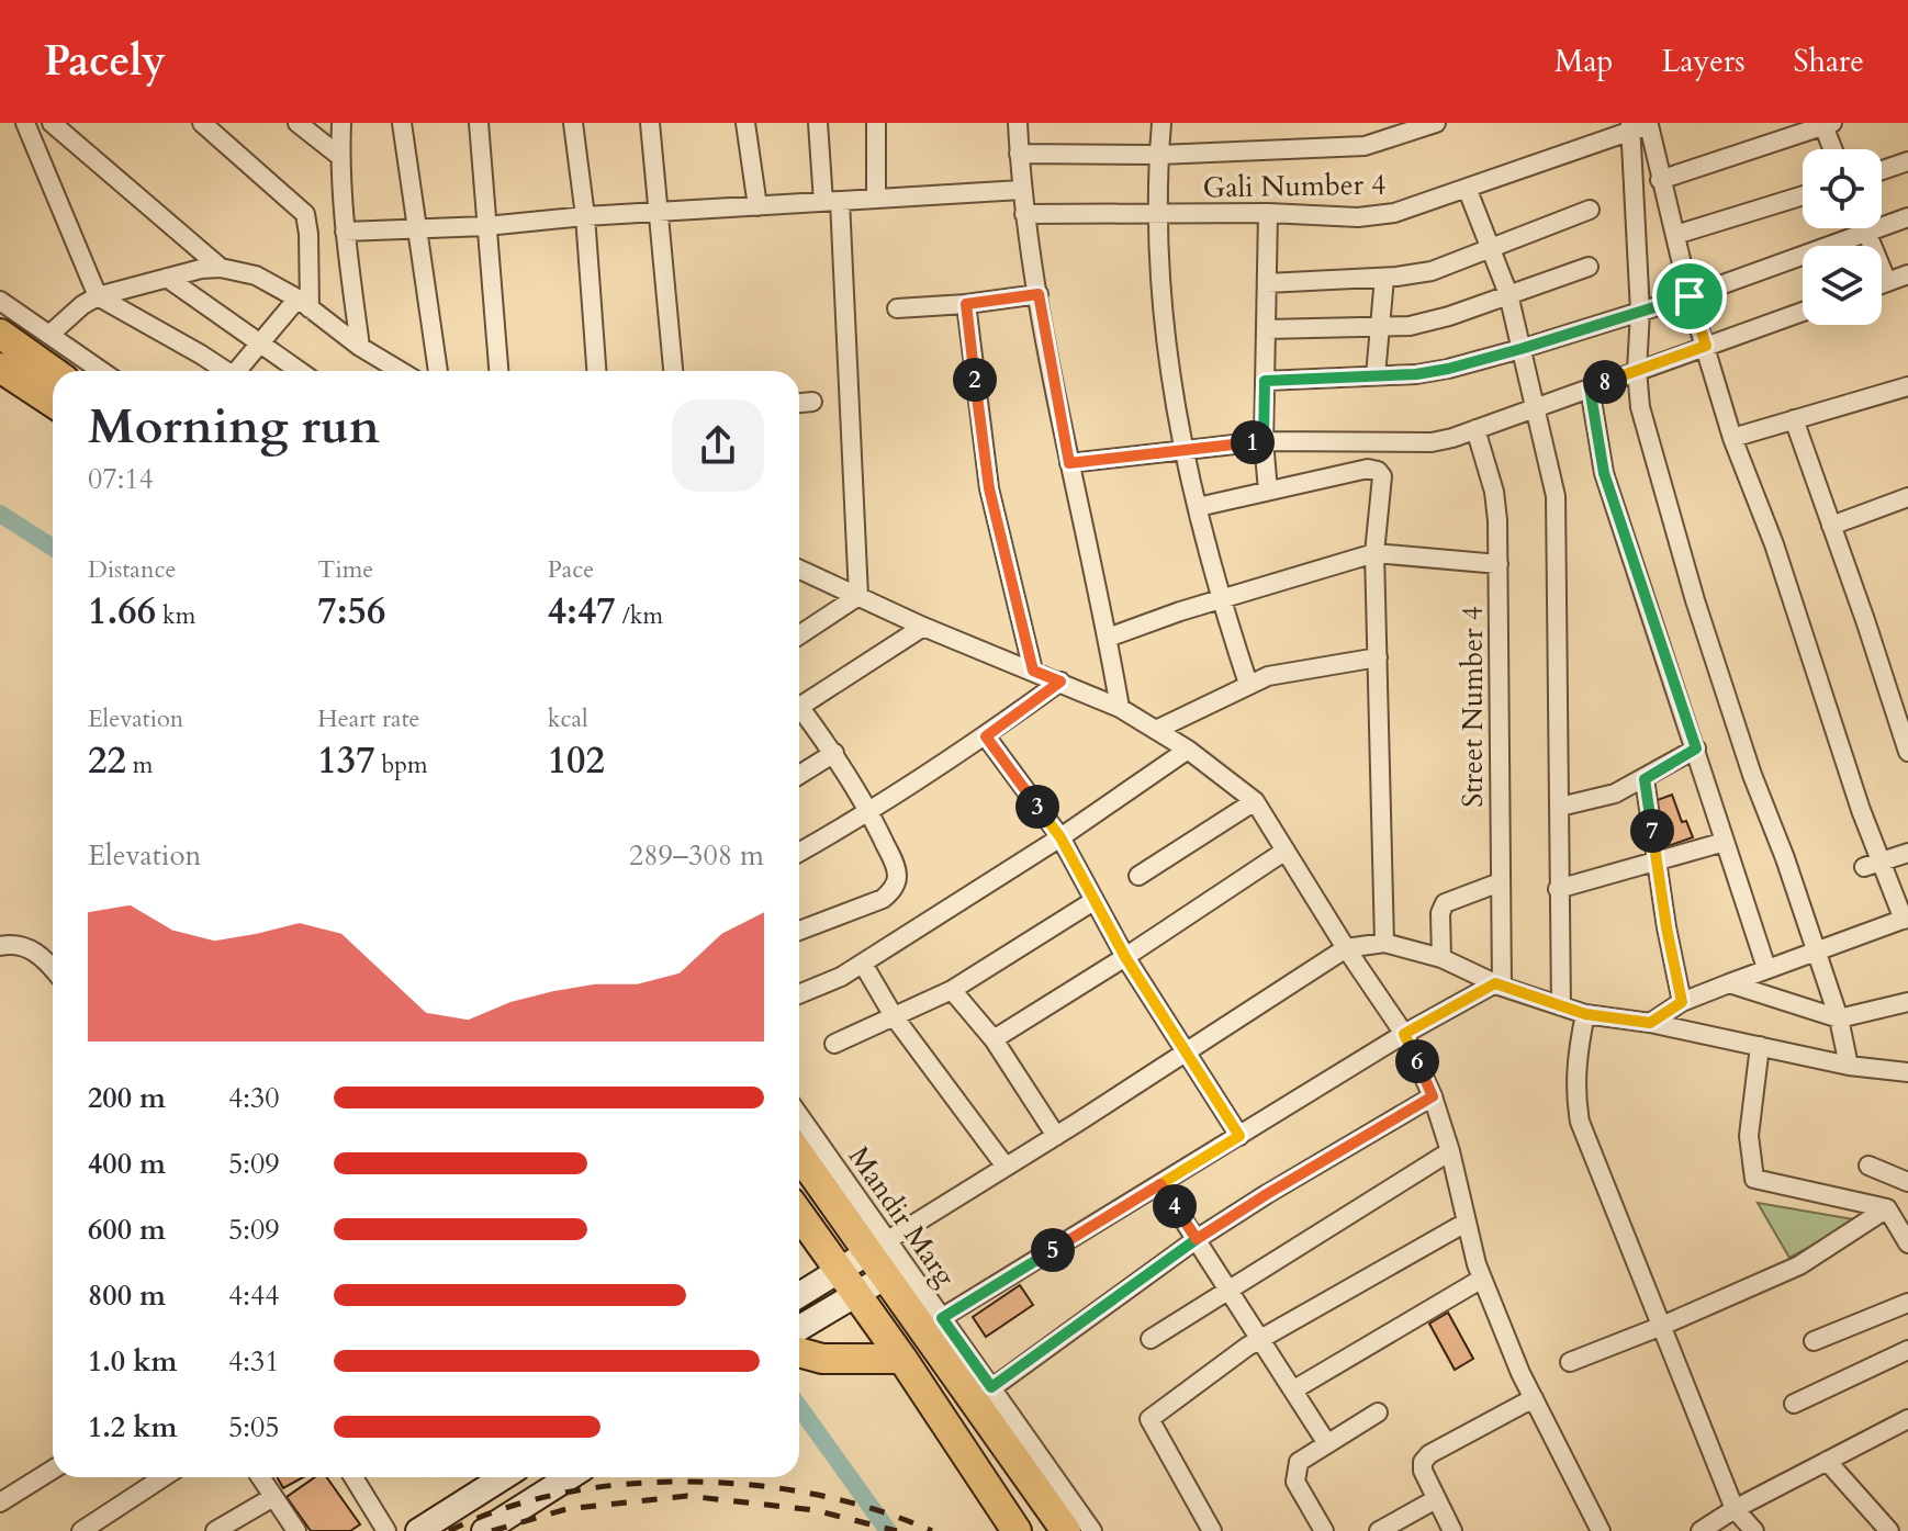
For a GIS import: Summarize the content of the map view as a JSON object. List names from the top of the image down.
{
  "streets": {
    "street": ["Gali Number 4", "Street Number 4", "Mandir Marg"]
  },
  "page": {
    "header": "Pacely",
    "nav": ["Map", "Layers", "Share"],
    "pins": [
      "2",
      "8",
      "1",
      "3",
      "7",
      "6",
      "4",
      "5"
    ],
    "heading": ["Morning run", "07:14"],
    "stats": [
      ["Distance", "1.66 km"],
      ["Time", "7:56"],
      ["Pace", "4:47 /km"],
      ["Elevation", "22 m"],
      ["Heart rate", "137 bpm"],
      ["kcal", "102"]
    ],
    "chart": ["Elevation", "289–308 m"],
    "list": [
      {
        "name": "200 m",
        "note": "4:30"
      },
      {
        "name": "400 m",
        "note": "5:09"
      },
      {
        "name": "600 m",
        "note": "5:09"
      },
      {
        "name": "800 m",
        "note": "4:44"
      },
      {
        "name": "1.0 km",
        "note": "4:31"
      },
      {
        "name": "1.2 km",
        "note": "5:05"
      }
    ]
  }
}
